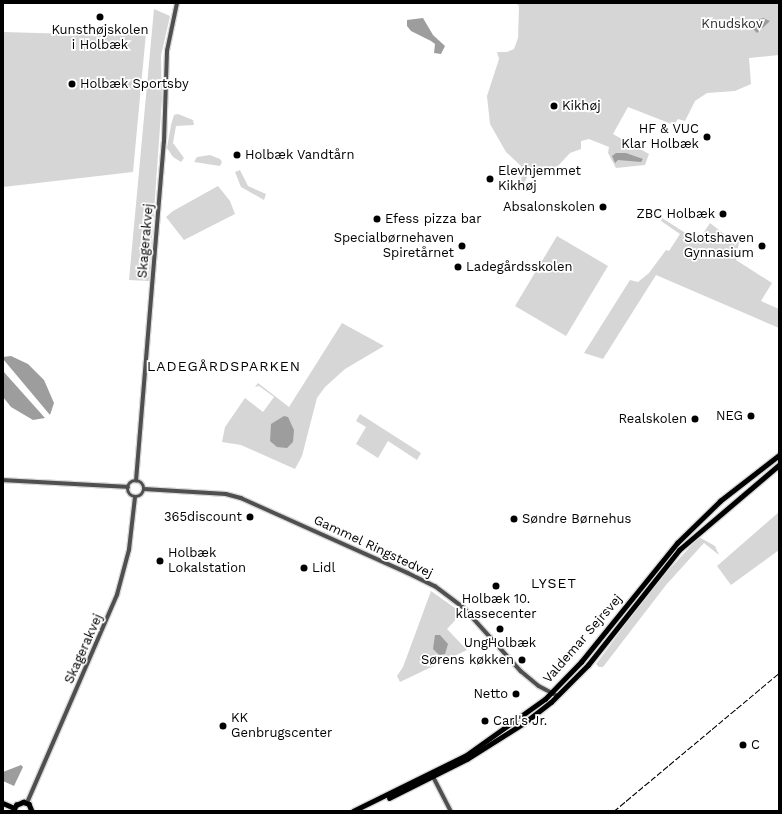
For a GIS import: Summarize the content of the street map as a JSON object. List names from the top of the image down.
{
  "streets": {
    "main road": ["Valdemar Sejrsvej"],
    "street": ["Skagerakvej", "Gammel Ringstedvej"]
  },
  "crossings": [
    ["Skagerakvej", "Gammel Ringstedvej"],
    ["Gammel Ringstedvej", "Valdemar Sejrsvej"]
  ],
  "districts": ["LADEGÅRDSPARKEN", "LYSET"],
  "parks": ["Knudskov"],
  "places": [
    "Kunsthøjskolen i Holbæk",
    "Holbæk Sportsby",
    "Kikhøj",
    "HF & VUC Klar Holbæk",
    "Holbæk Vandtårn",
    "Elevhjemmet Kikhøj",
    "Absalonskolen",
    "ZBC Holbæk",
    "Efess pizza bar",
    "Specialbørnehaven Spiretårnet",
    "Slotshaven Gynnasium",
    "Ladegårdsskolen",
    "NEG",
    "Realskolen",
    "365discount",
    "Søndre Børnehus",
    "Holbæk Lokalstation",
    "Lidl",
    "Holbæk 10. klassecenter",
    "UngHolbæk",
    "Sørens køkken",
    "Netto",
    "Carl's Jr.",
    "KK Genbrugscenter",
    "C"
  ]
}
